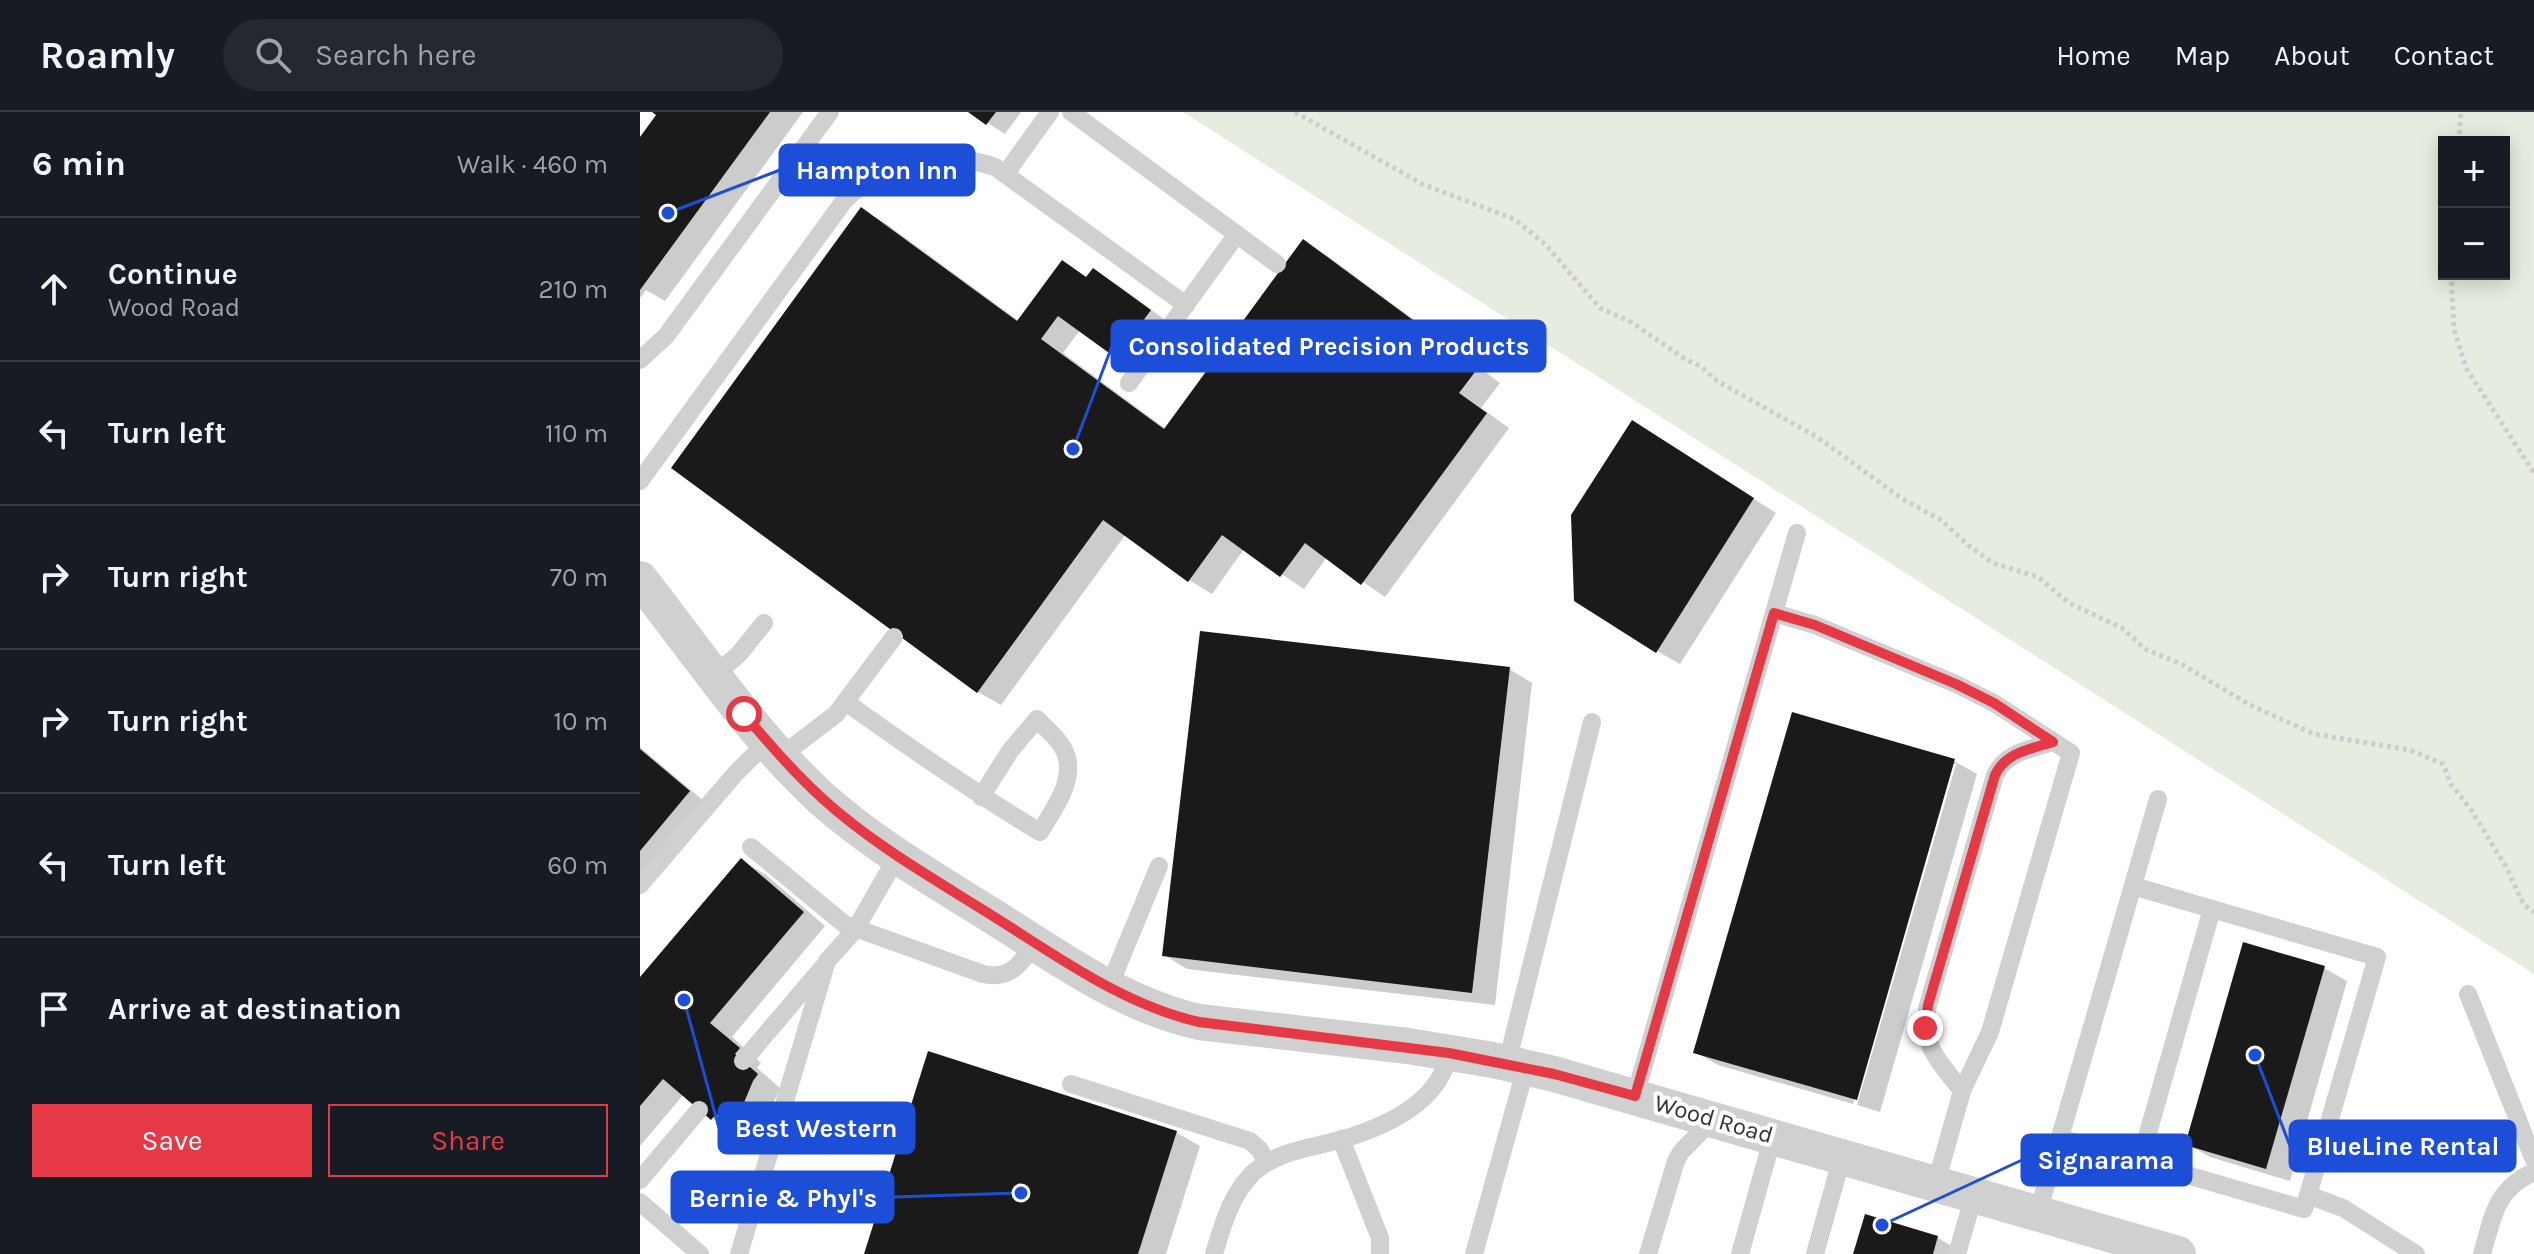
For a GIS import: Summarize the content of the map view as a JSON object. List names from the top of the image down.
{
  "streets": {
    "street": ["Wood Road"]
  },
  "places": [
    "Hampton Inn",
    "Consolidated Precision Products",
    "Best Western",
    "BlueLine Rental",
    "Bernie & Phyl's",
    "Signarama"
  ],
  "page": {
    "header": "Roamly",
    "search": "Search here",
    "nav": [
      "Home",
      "Map",
      "About",
      "Contact"
    ],
    "heading": ["6 min", "Walk · 460 m"],
    "map_buttons": ["+", "−"],
    "list": [
      ["Continue", "Wood Road", "210 m"],
      ["Turn left", "110 m"],
      ["Turn right", "70 m"],
      ["Turn right", "10 m"],
      ["Turn left", "60 m"],
      "Arrive at destination"
    ],
    "buttons": ["Save", "Share"]
  }
}
